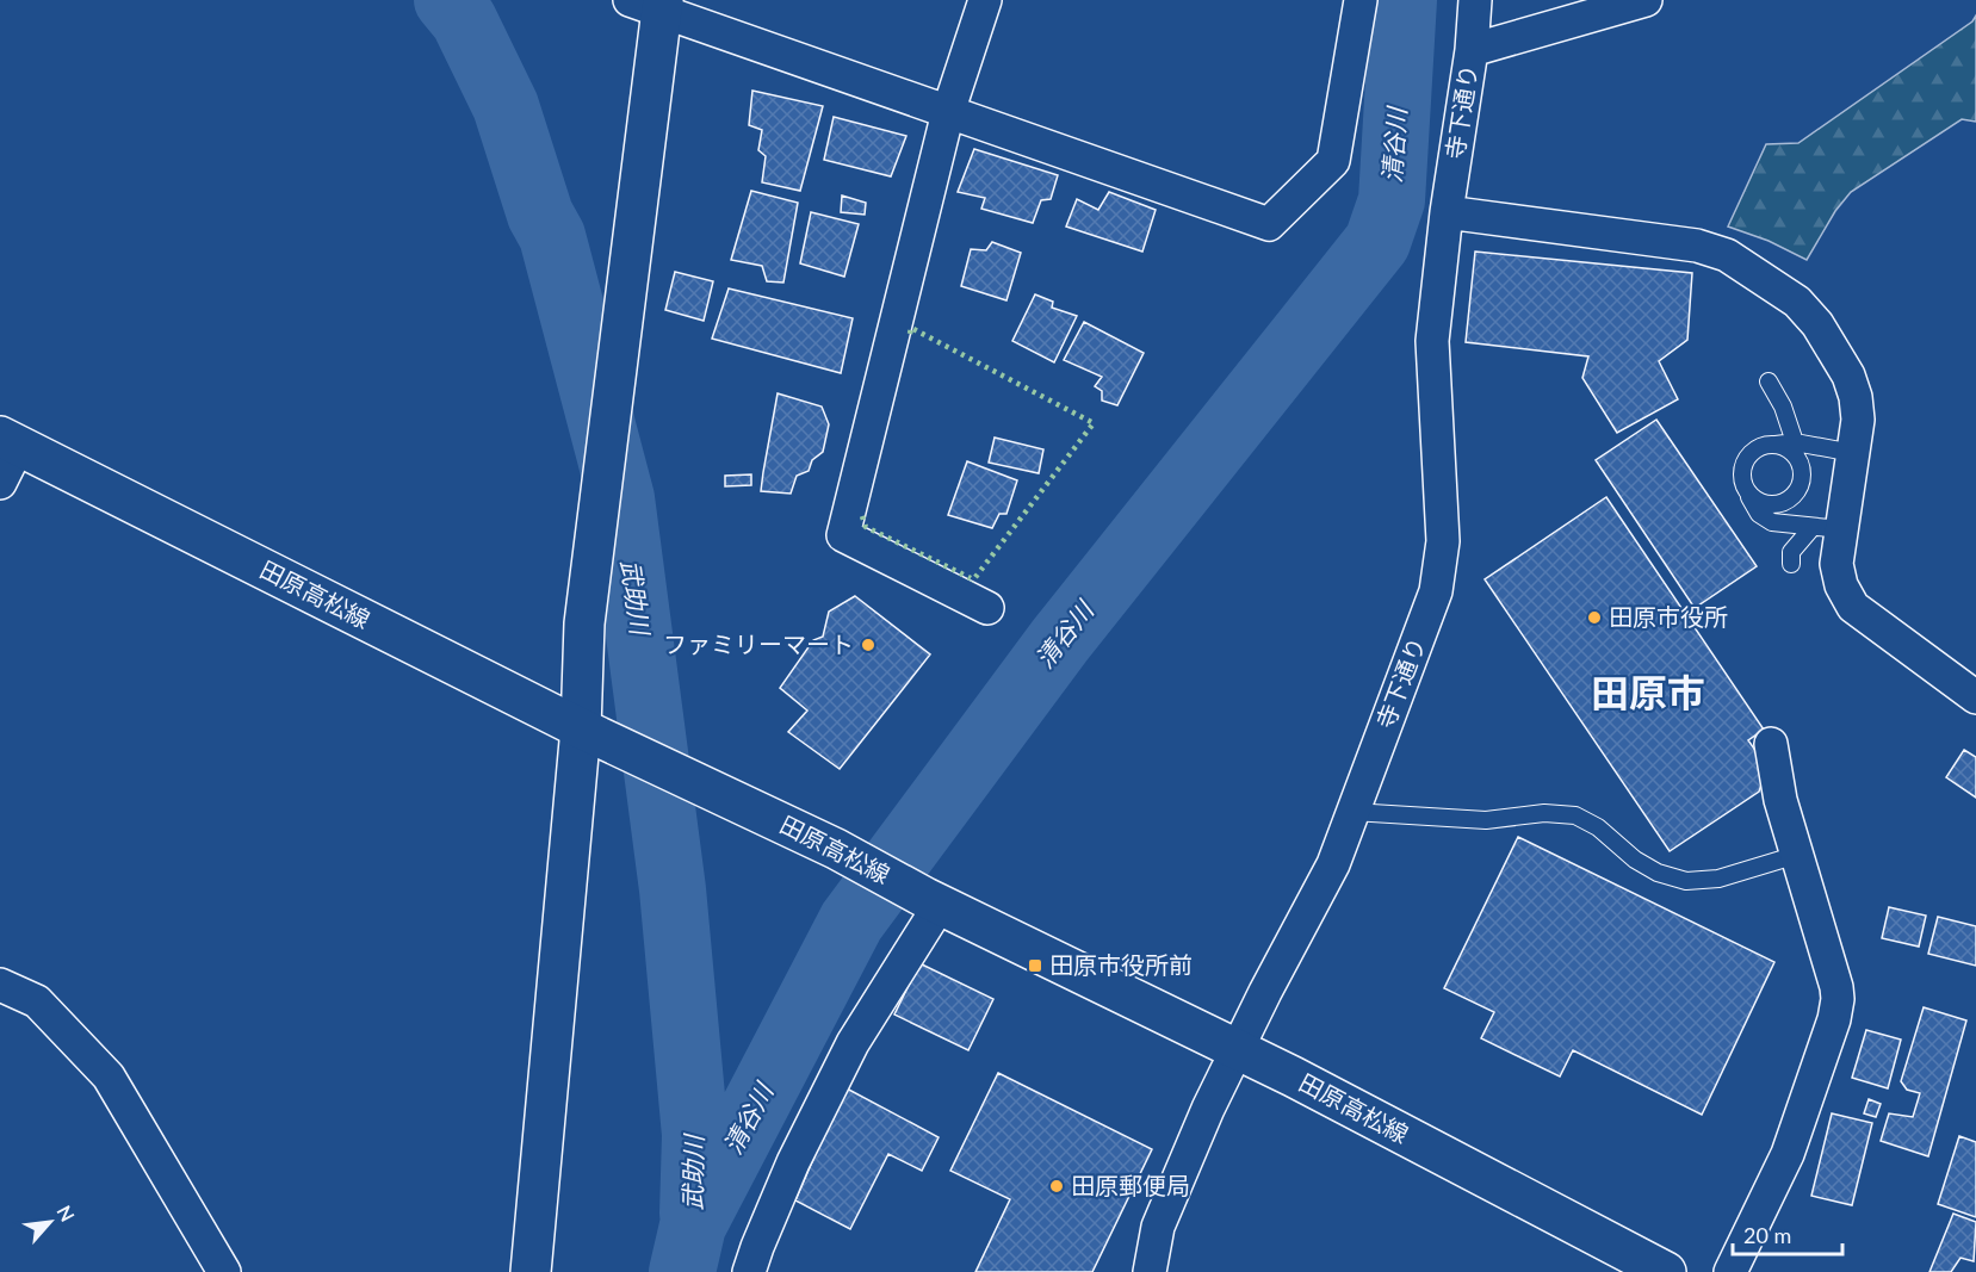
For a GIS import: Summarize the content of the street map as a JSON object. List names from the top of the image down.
{
  "streets": {
    "main road": ["田原高松線"],
    "street": ["寺下通り"]
  },
  "crossings": [
    ["寺下通り", "田原高松線"]
  ],
  "districts": ["田原市"],
  "water": ["清谷川", "武助川"],
  "places": {
    "other": ["田原市役所", "ファミリーマート", "田原郵便局"],
    "transit": ["田原市役所前"]
  },
  "scale_bar": "20 m",
  "north": "top right"
}
